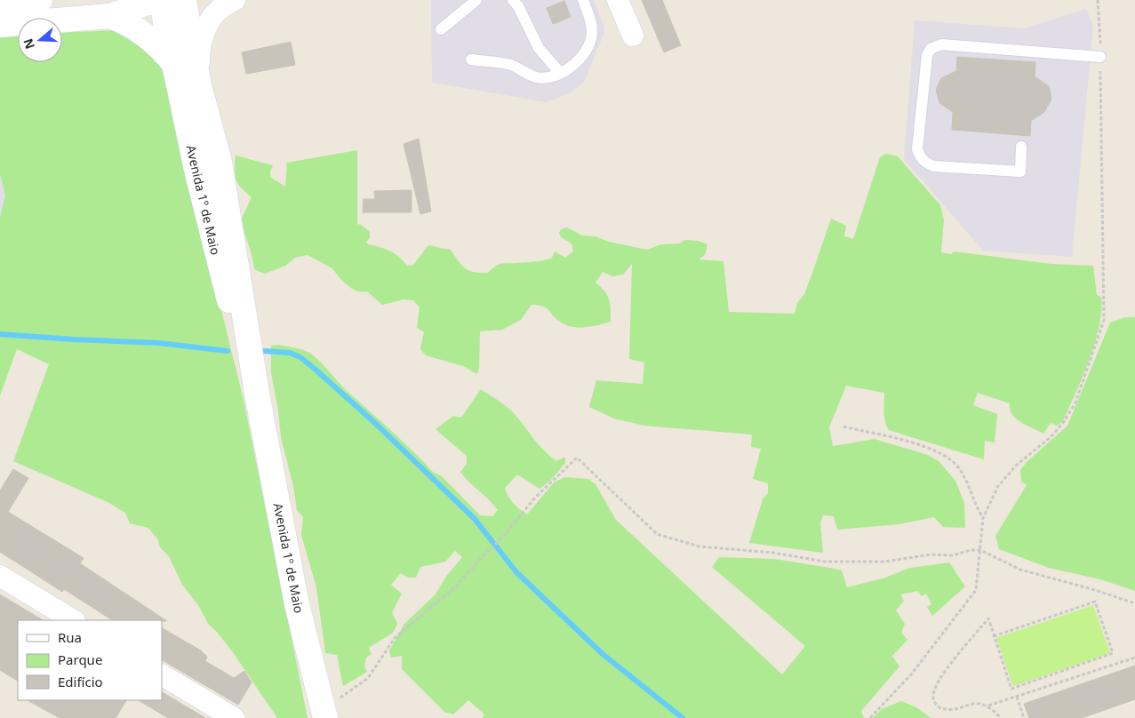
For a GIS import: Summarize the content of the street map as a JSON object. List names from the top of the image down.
{
  "streets": {
    "main road": ["Avenida 1º de Maio"]
  },
  "legend": ["Rua", "Parque", "Edifício"],
  "north": "left"
}
